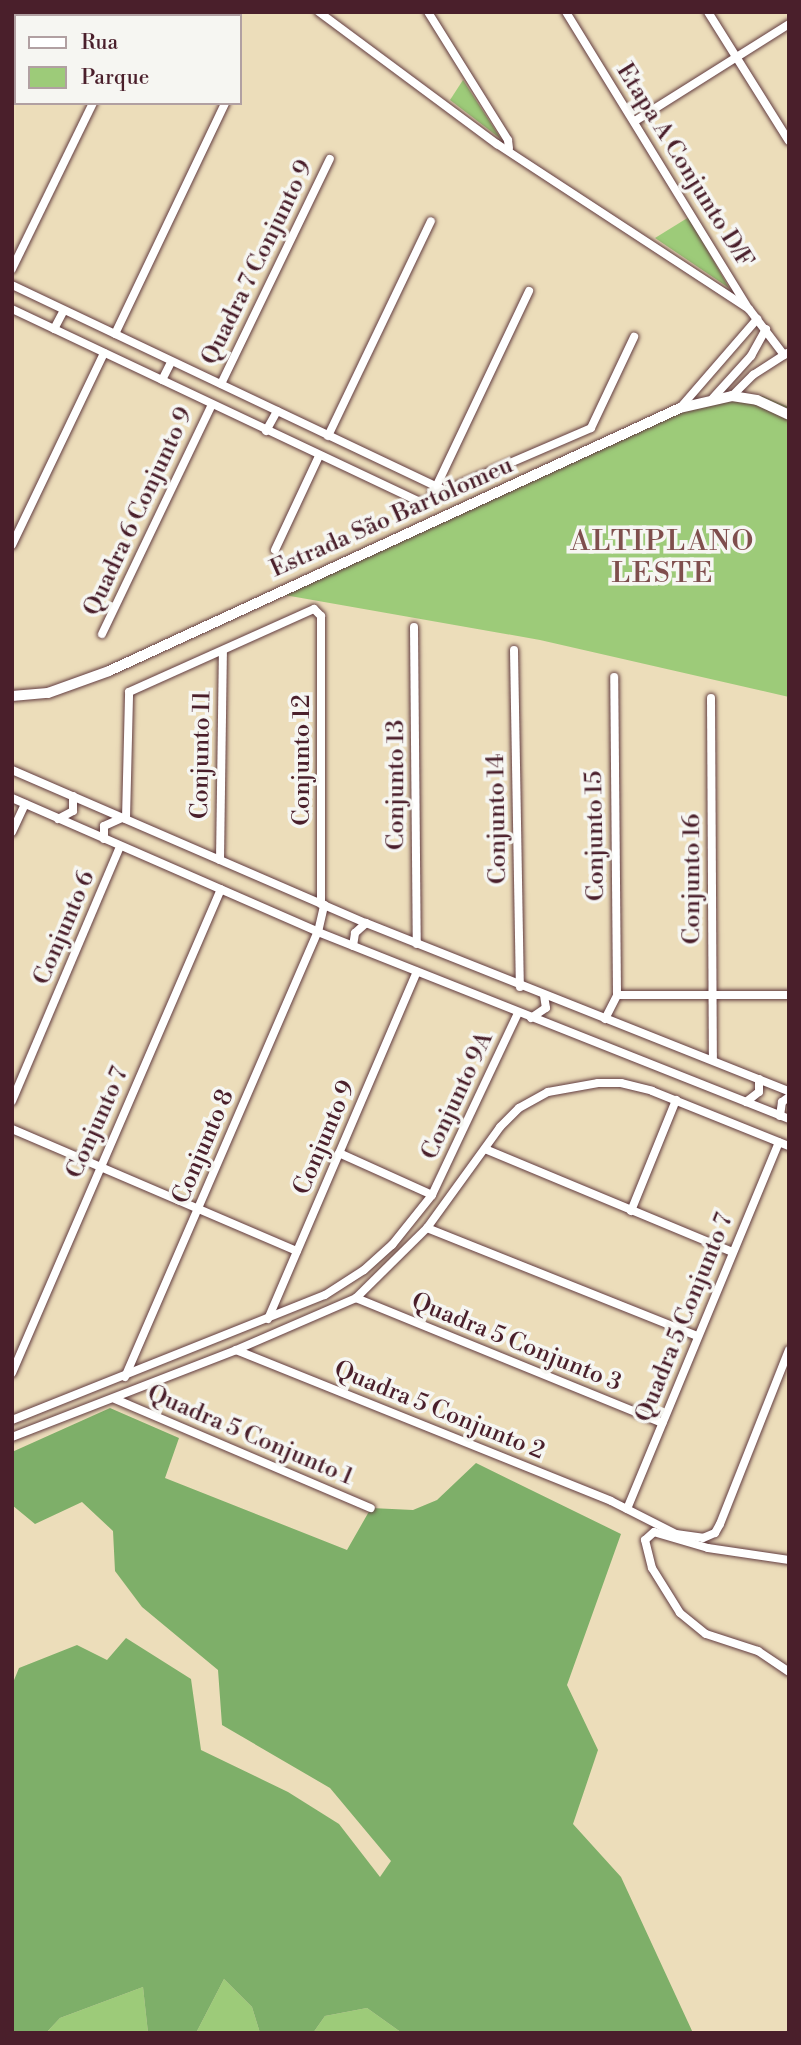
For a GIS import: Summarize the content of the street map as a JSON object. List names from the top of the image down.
{
  "streets": {
    "street": [
      "Etapa A Conjunto D/F",
      "Quadra 7 Conjunto 9",
      "Quadra 6 Conjunto 9",
      "Estrada São Bartolomeu",
      "Conjunto 11",
      "Conjunto 12",
      "Conjunto 13",
      "Conjunto 14",
      "Conjunto 15",
      "Conjunto 16",
      "Conjunto 6",
      "Conjunto 9A",
      "Conjunto 7",
      "Conjunto 9",
      "Conjunto 8",
      "Quadra 5 Conjunto 7",
      "Quadra 5 Conjunto 3",
      "Quadra 5 Conjunto 2",
      "Quadra 5 Conjunto 1"
    ]
  },
  "crossings": [
    ["Conjunto 11", "Conjunto 12"],
    ["Conjunto 12", "Conjunto 8"],
    ["Conjunto 9A", "Conjunto 9"],
    ["Conjunto 9A", "Conjunto 8"],
    ["Quadra 5 Conjunto 7", "Quadra 5 Conjunto 3"],
    ["Quadra 5 Conjunto 7", "Quadra 5 Conjunto 2"]
  ],
  "districts": ["ALTIPLANO LESTE"],
  "legend": ["Rua", "Parque"]
}
